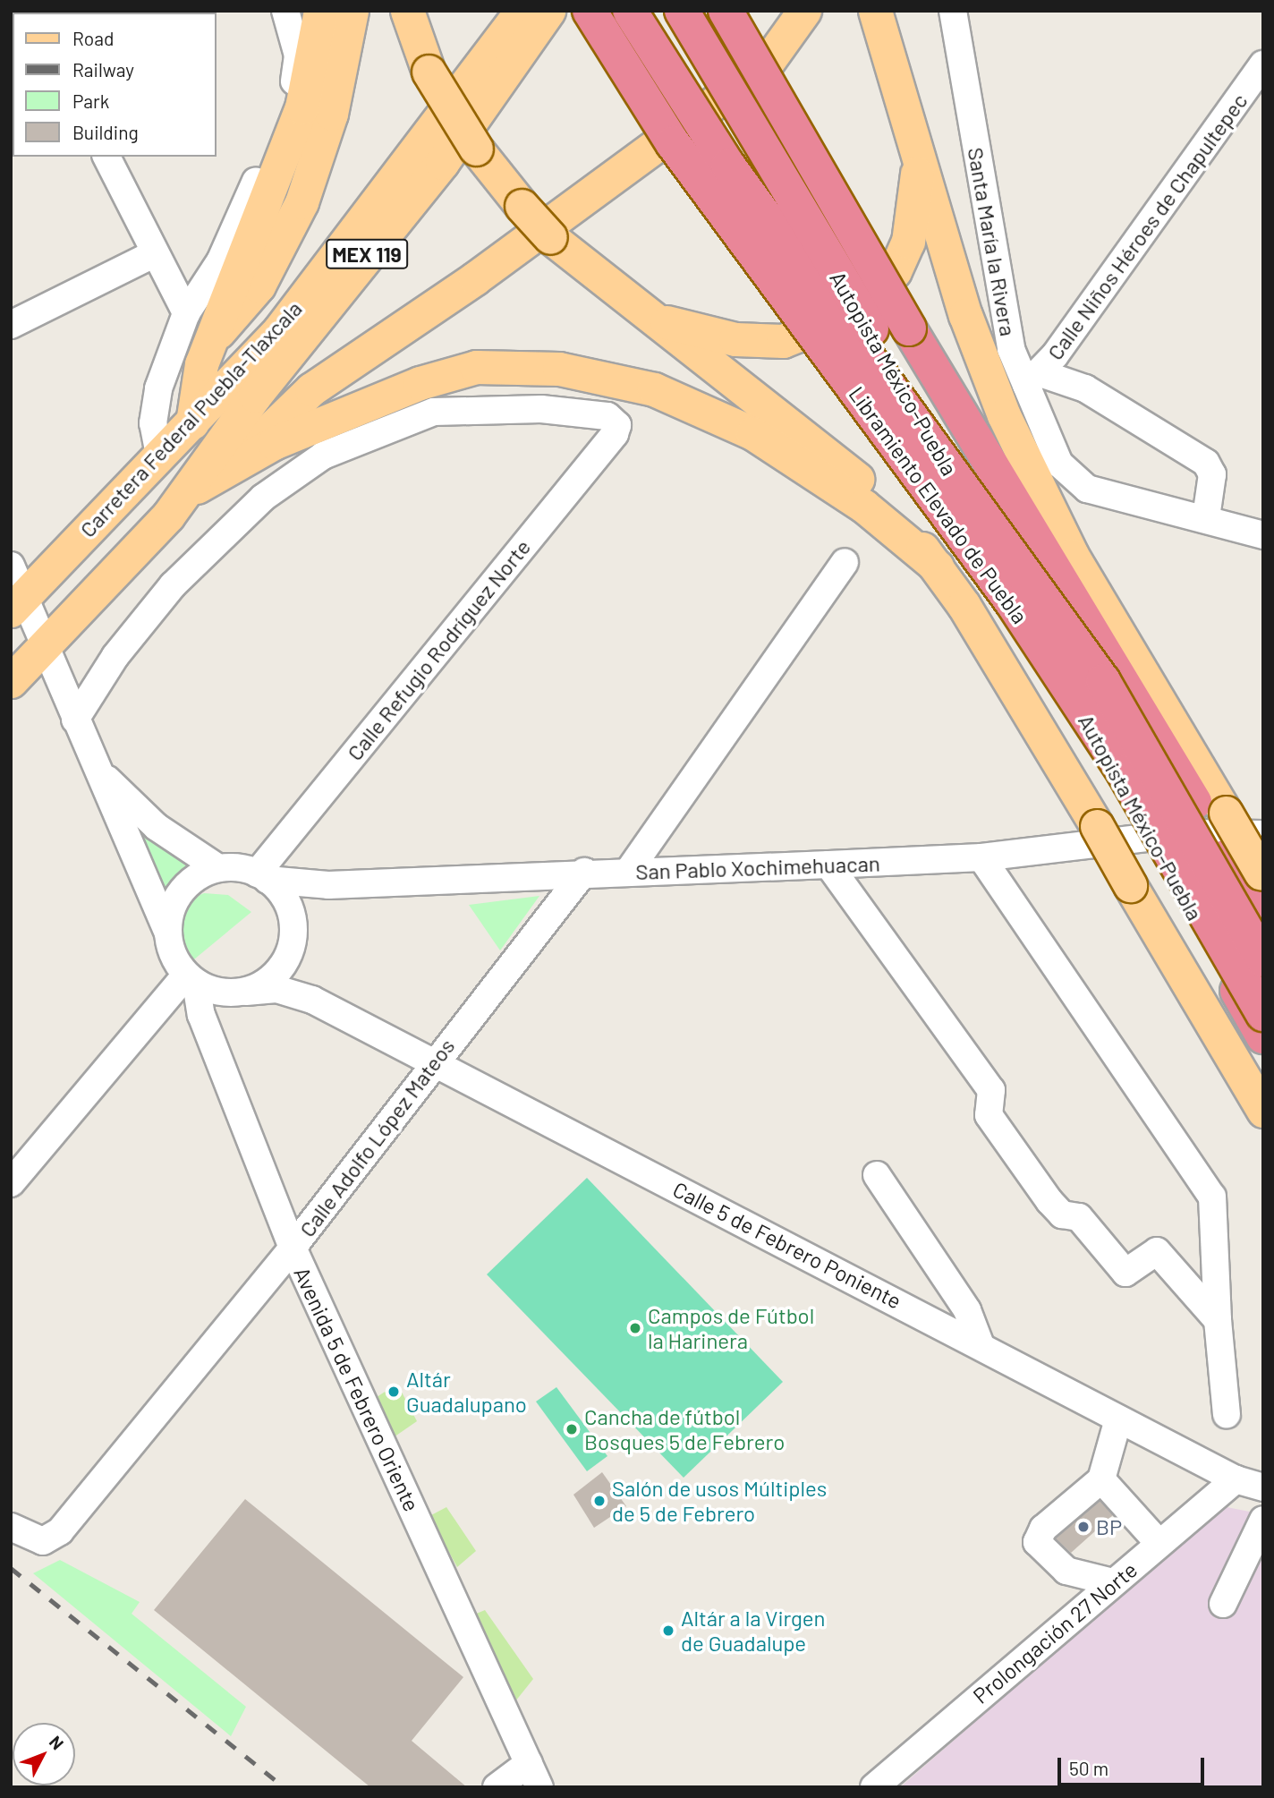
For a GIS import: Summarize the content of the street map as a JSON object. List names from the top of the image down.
{
  "streets": {
    "highway": ["Autopista México-Puebla", "Libramiento Elevado de Puebla"],
    "main road": ["MEX 119", "Carretera Federal Puebla-Tlaxcala"],
    "street": [
      "Calle Niños Héroes de Chapultepec",
      "Santa María la Rivera",
      "Calle Refugio Rodríguez Norte",
      "San Pablo Xochimehuacan",
      "Calle Adolfo López Mateos",
      "Calle 5 de Febrero Poniente",
      "Avenida 5 de Febrero Oriente",
      "Prolongación 27 Norte"
    ]
  },
  "crossings": [
    ["Calle Niños Héroes de Chapultepec", "Santa María la Rivera"],
    ["Autopista México-Puebla", "San Pablo Xochimehuacan"],
    ["Calle Refugio Rodríguez Norte", "San Pablo Xochimehuacan"],
    ["Calle Refugio Rodríguez Norte", "Calle 5 de Febrero Poniente"],
    ["Calle Refugio Rodríguez Norte", "Avenida 5 de Febrero Oriente"],
    ["San Pablo Xochimehuacan", "Calle Adolfo López Mateos"],
    ["San Pablo Xochimehuacan", "Calle 5 de Febrero Poniente"],
    ["San Pablo Xochimehuacan", "Avenida 5 de Febrero Oriente"],
    ["Calle Adolfo López Mateos", "Calle 5 de Febrero Poniente"],
    ["Calle Adolfo López Mateos", "Avenida 5 de Febrero Oriente"],
    ["Calle 5 de Febrero Poniente", "Avenida 5 de Febrero Oriente"],
    ["Calle 5 de Febrero Poniente", "Prolongación 27 Norte"]
  ],
  "places": [
    "Campos de Fútbol la Harinera",
    "Altár Guadalupano",
    "Cancha de fútbol Bosques 5 de Febrero",
    "Salón de usos Múltiples de 5 de Febrero",
    "BP",
    "Altár a la Virgen de Guadalupe"
  ],
  "legend": [
    "Road",
    "Railway",
    "Park",
    "Building"
  ],
  "scale_bar": "50 m",
  "north": "top right"
}
